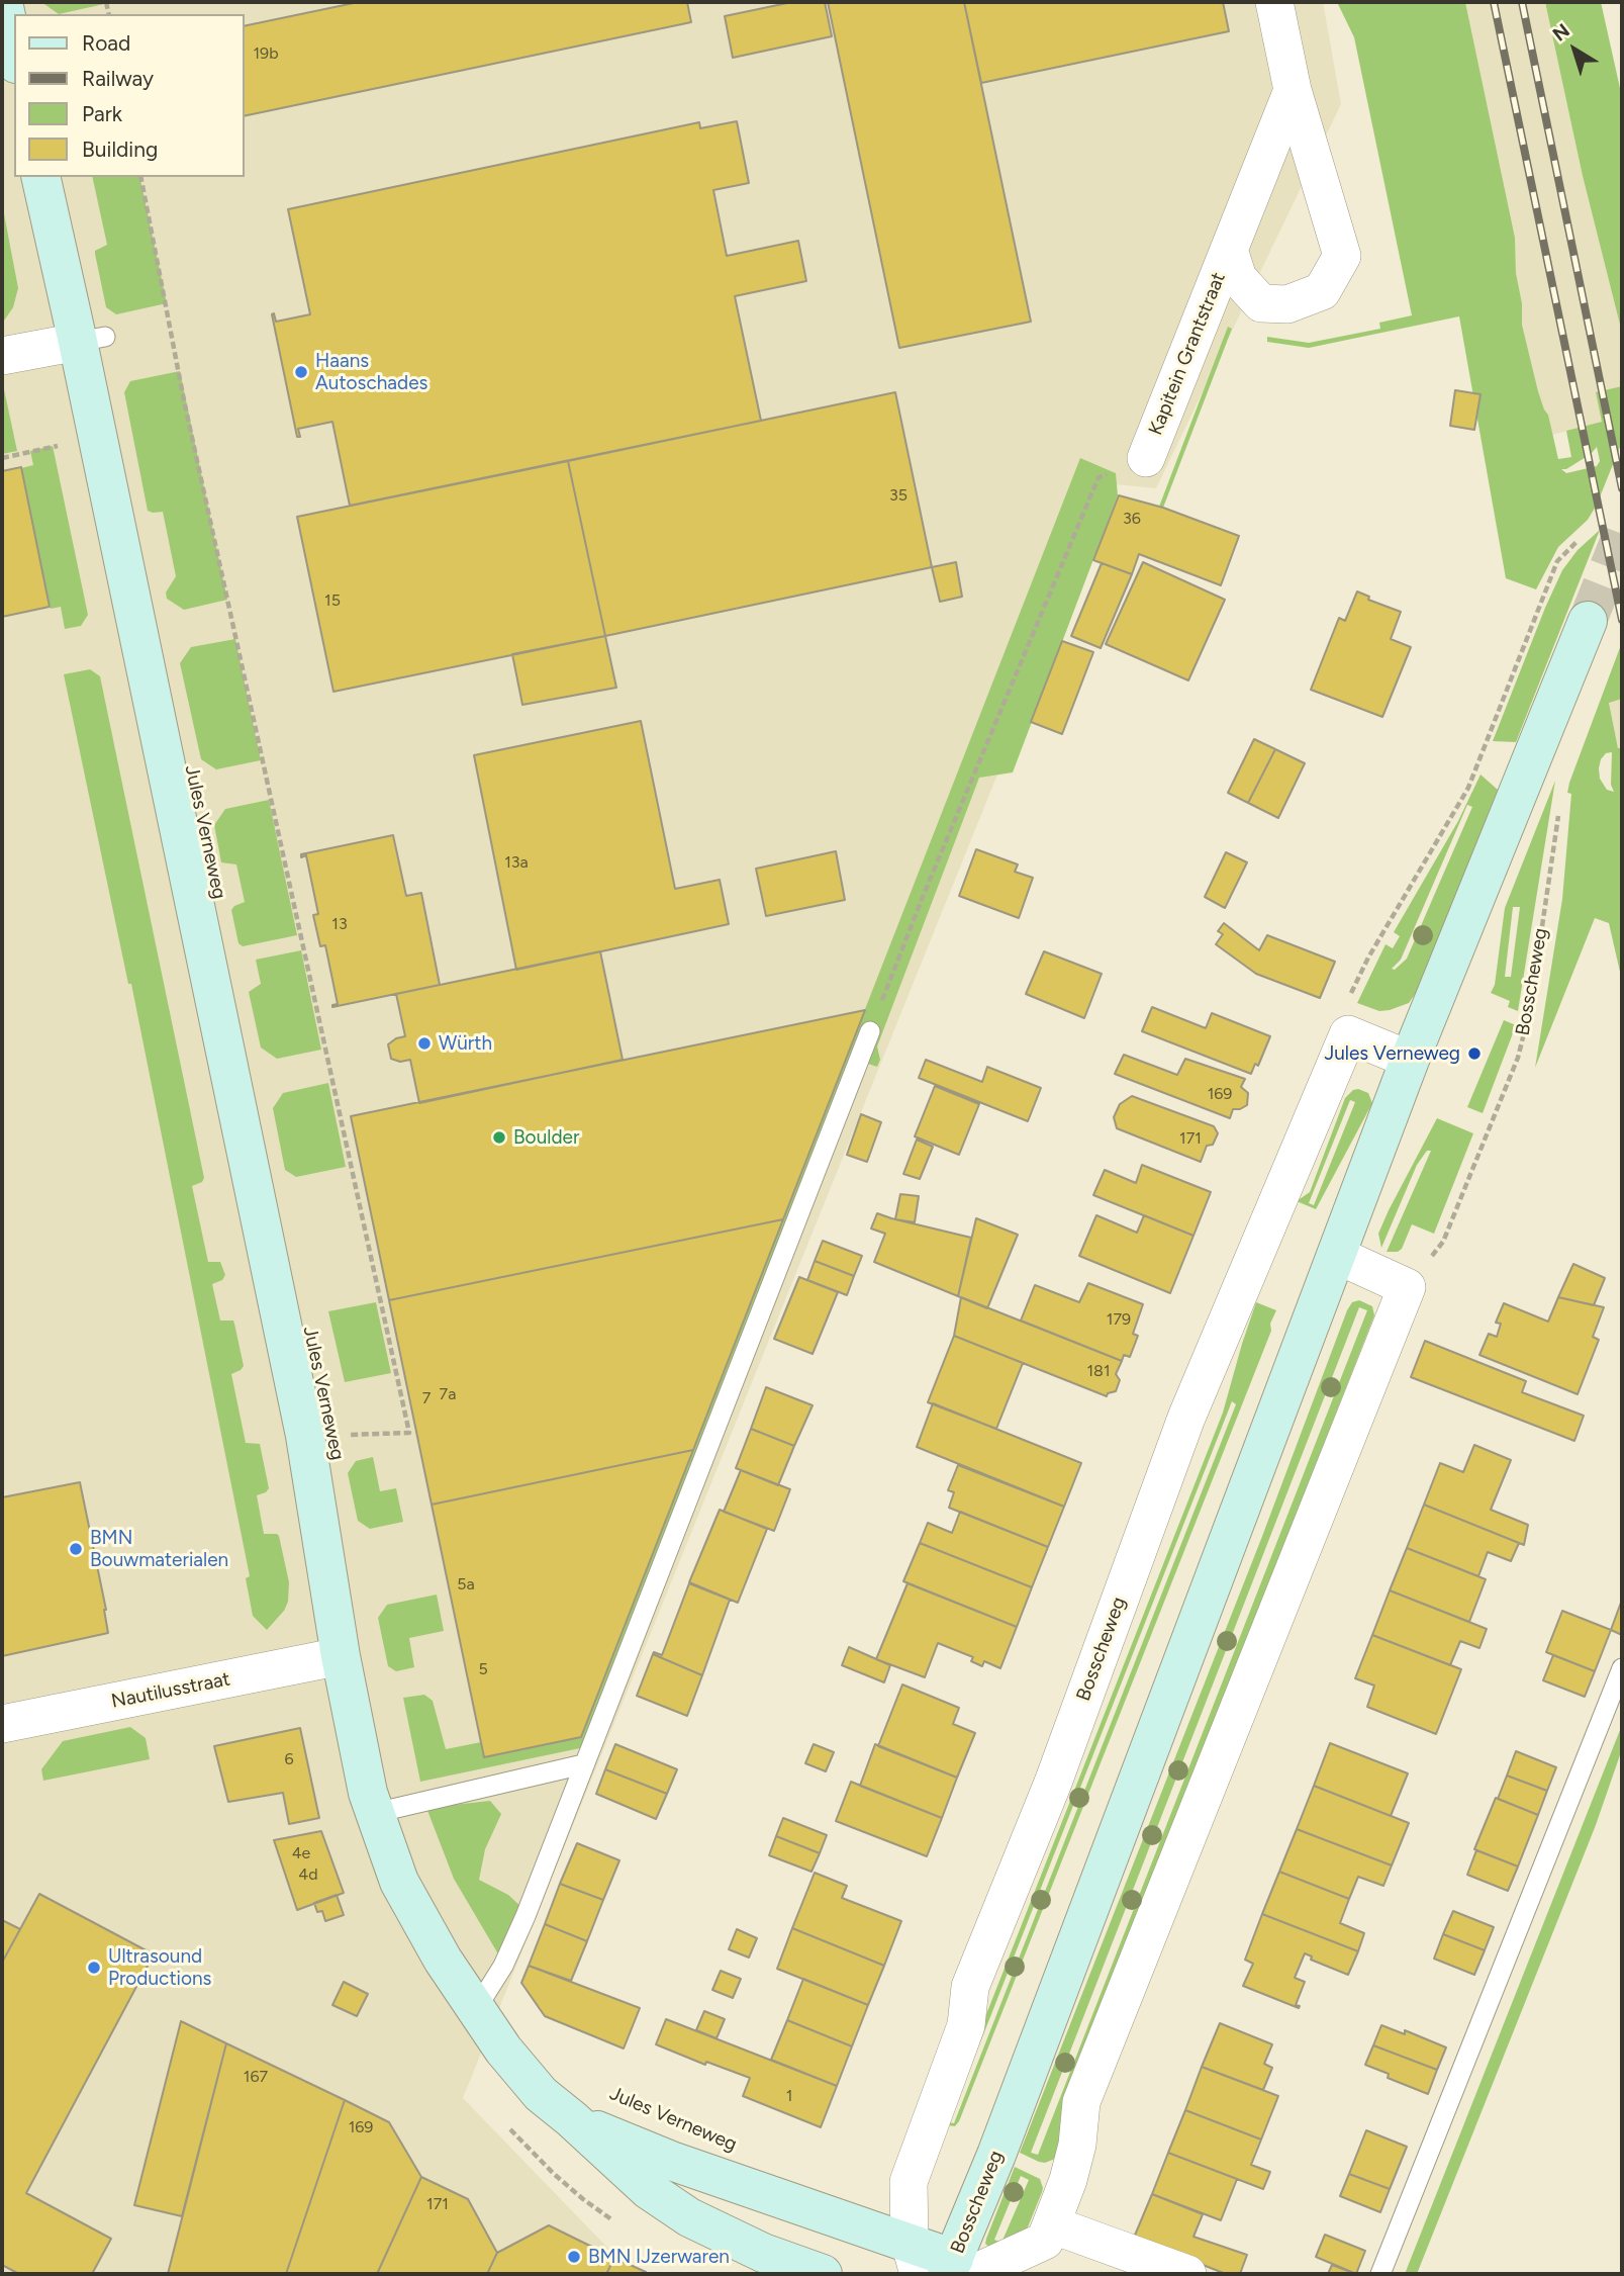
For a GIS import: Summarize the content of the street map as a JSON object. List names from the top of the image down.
{
  "streets": {
    "street": [
      "Kapitein Grantstraat",
      "Jules Verneweg",
      "Bosscheweg",
      "Nautilusstraat"
    ]
  },
  "crossings": [
    ["Jules Verneweg", "Bosscheweg"],
    ["Jules Verneweg", "Nautilusstraat"]
  ],
  "places": [
    "Haans Autoschades",
    "Würth",
    "Jules Verneweg",
    "Boulder",
    "BMN Bouwmaterialen",
    "Ultrasound Productions",
    "BMN IJzerwaren"
  ],
  "house_numbers": [
    "19b",
    "35",
    "36",
    "15",
    "13a",
    "13",
    "169",
    "171",
    "179",
    "181",
    "7a",
    "7",
    "5a",
    "5",
    "6",
    "4e",
    "4d",
    "167",
    "1",
    "169",
    "171"
  ],
  "legend": [
    "Road",
    "Railway",
    "Park",
    "Building"
  ],
  "north": "top left"
}
